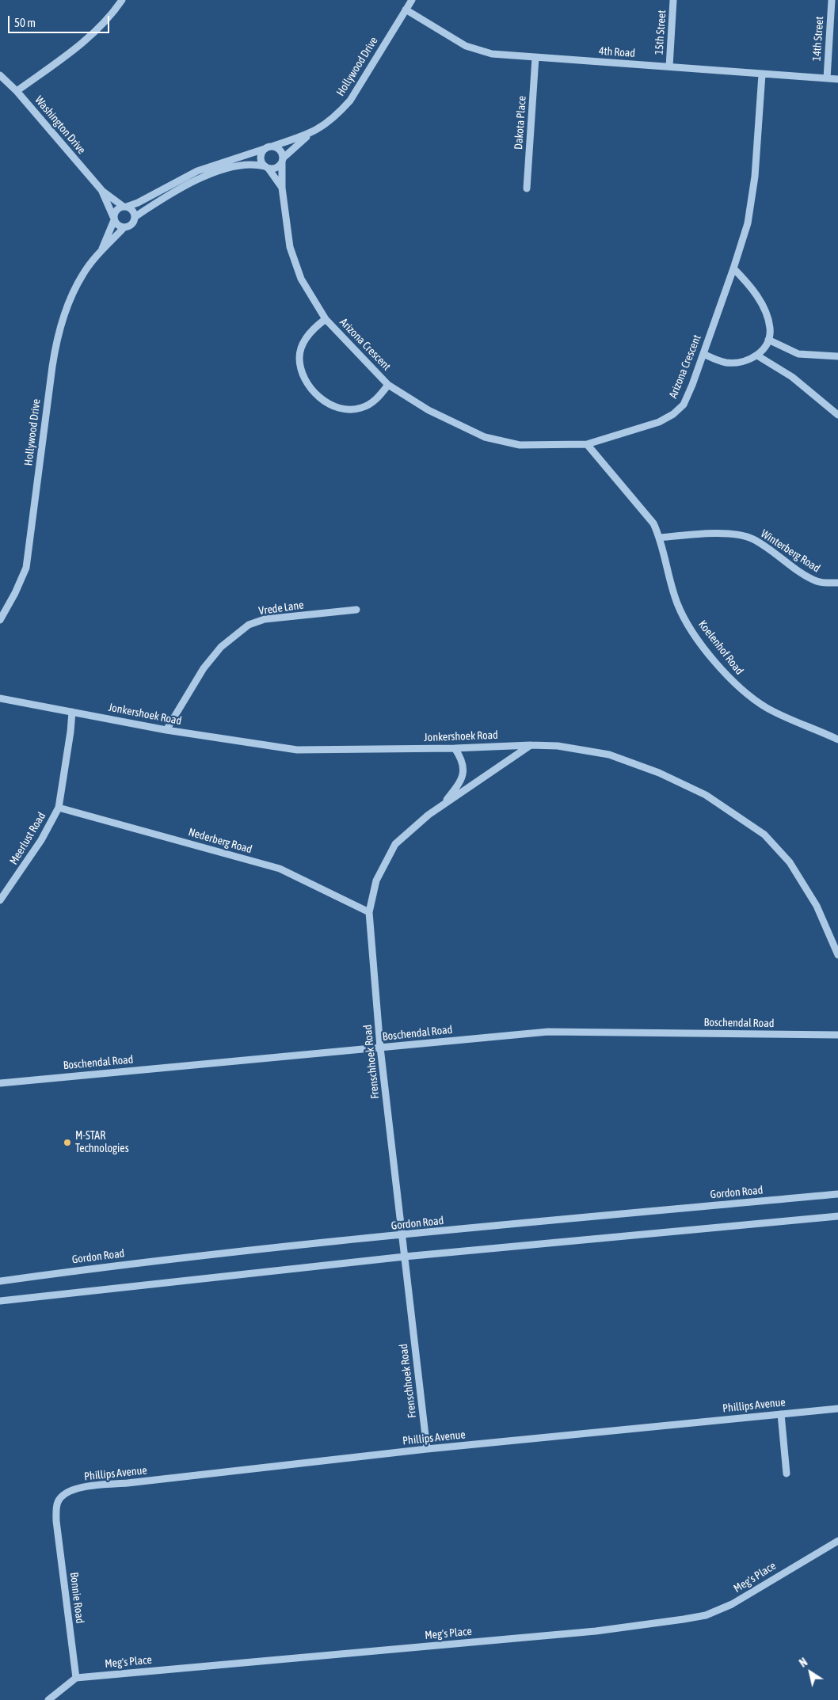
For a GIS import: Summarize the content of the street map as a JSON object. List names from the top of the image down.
{
  "streets": {
    "street": [
      "15th Street",
      "14th Street",
      "4th Road",
      "Hollywood Drive",
      "Dakota Place",
      "Washington Drive",
      "Arizona Crescent",
      "Winterberg Road",
      "Vrede Lane",
      "Koelenhof Road",
      "Jonkershoek Road",
      "Meerlust Road",
      "Nederberg Road",
      "Boschendal Road",
      "Frenschhoek Road",
      "Gordon Road",
      "Phillips Avenue",
      "Meg's Place",
      "Bonnie Road"
    ]
  },
  "crossings": [
    ["15th Street", "4th Road"],
    ["14th Street", "4th Road"],
    ["4th Road", "Hollywood Drive"],
    ["4th Road", "Dakota Place"],
    ["4th Road", "Arizona Crescent"],
    ["Hollywood Drive", "Washington Drive"],
    ["Hollywood Drive", "Arizona Crescent"],
    ["Arizona Crescent", "Koelenhof Road"],
    ["Winterberg Road", "Koelenhof Road"],
    ["Vrede Lane", "Jonkershoek Road"],
    ["Jonkershoek Road", "Meerlust Road"],
    ["Jonkershoek Road", "Frenschhoek Road"],
    ["Meerlust Road", "Nederberg Road"],
    ["Nederberg Road", "Frenschhoek Road"],
    ["Boschendal Road", "Frenschhoek Road"],
    ["Frenschhoek Road", "Gordon Road"],
    ["Frenschhoek Road", "Phillips Avenue"],
    ["Phillips Avenue", "Bonnie Road"],
    ["Meg's Place", "Bonnie Road"]
  ],
  "places": ["M-STAR Technologies"],
  "scale_bar": "50 m",
  "north": "top left"
}
